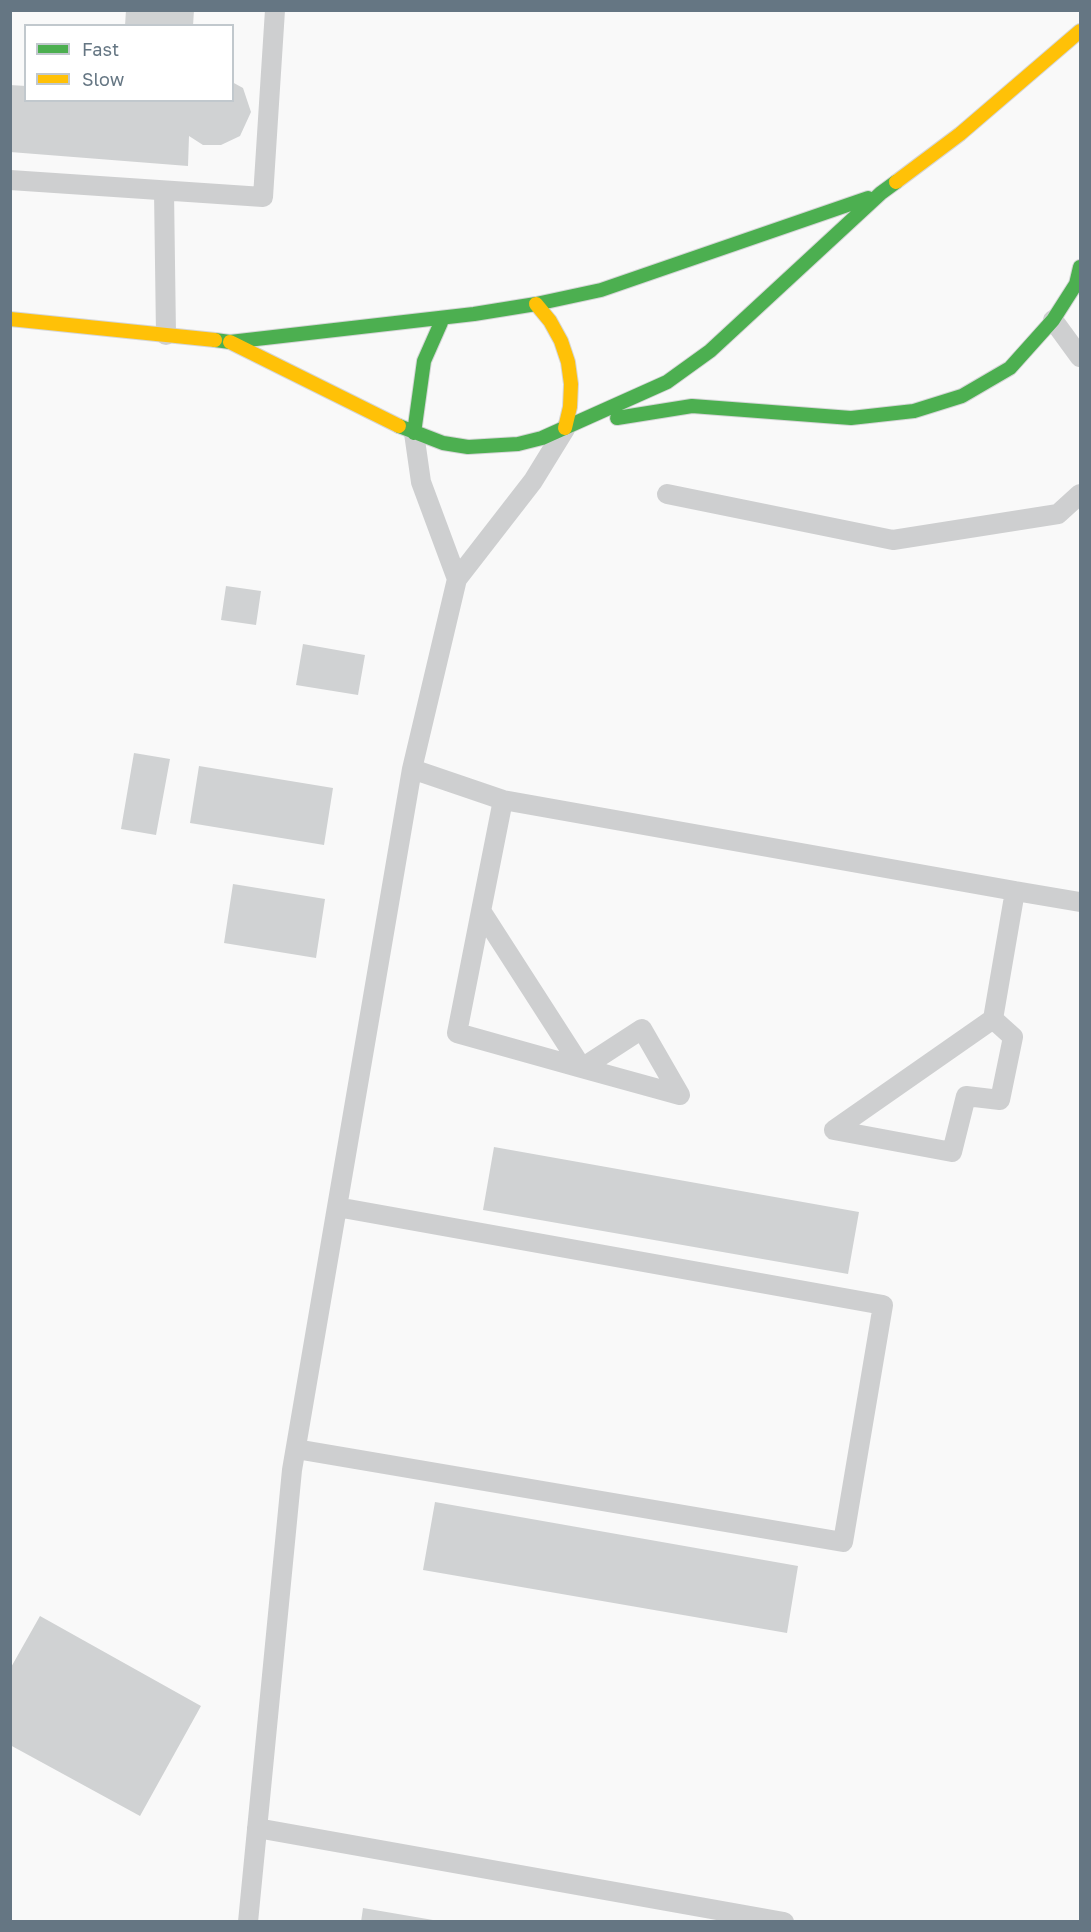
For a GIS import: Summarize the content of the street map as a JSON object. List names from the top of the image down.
{
  "legend": ["Fast", "Slow"]
}
